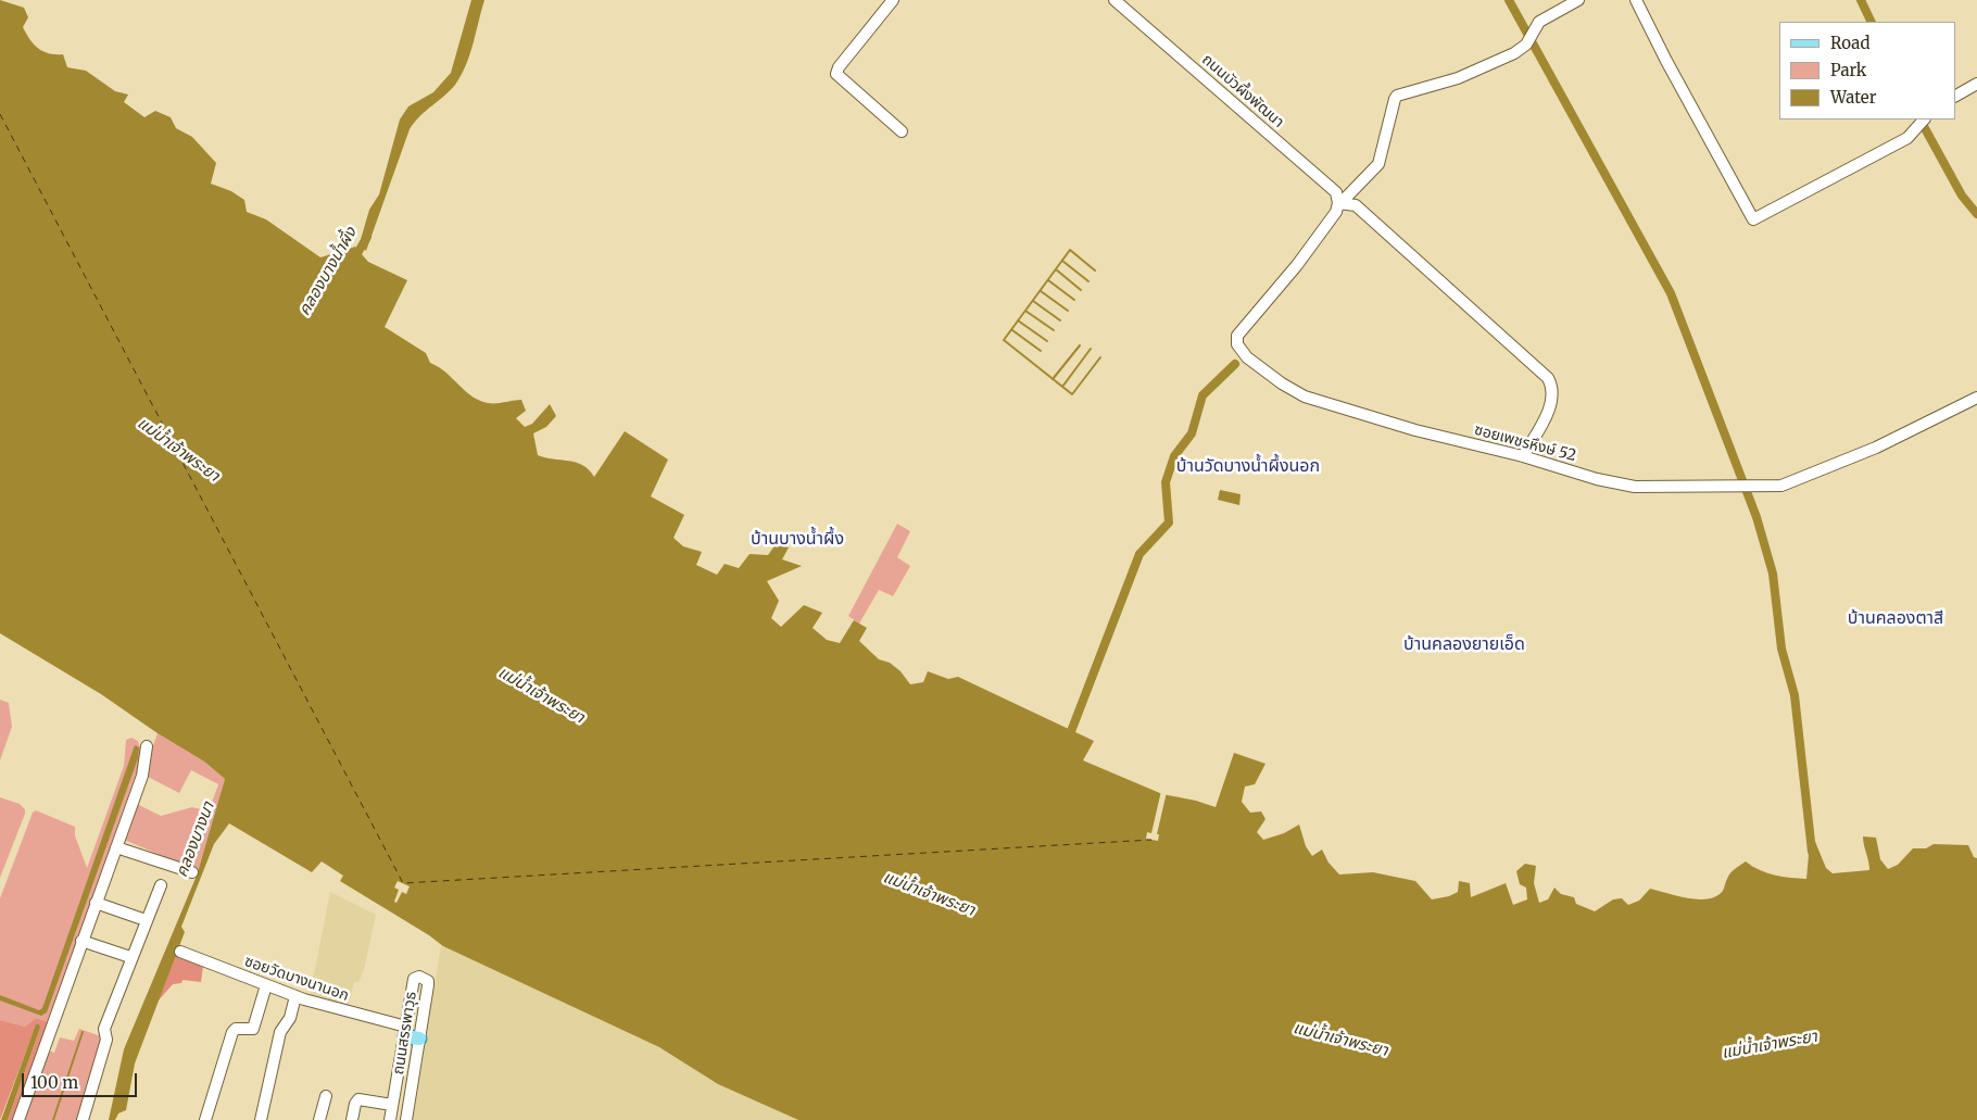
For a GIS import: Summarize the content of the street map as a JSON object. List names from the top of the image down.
{
  "streets": {
    "street": [
      "ถนนบัวผึ้งพัฒนา",
      "ซอยเพชรหึงษ์ 52",
      "ซอยวัดบางนานอก",
      "ถนนสรรพาวุธ"
    ]
  },
  "crossings": [
    ["ถนนบัวผึ้งพัฒนา", "ซอยเพชรหึงษ์ 52"],
    ["ซอยวัดบางนานอก", "ถนนสรรพาวุธ"]
  ],
  "districts": [
    "บ้านวัดบางน้ำผึ้งนอก",
    "บ้านบางน้ำผึ้ง",
    "บ้านคลองตาสี",
    "บ้านคลองยายเอ็ด"
  ],
  "water": ["คลองบางน้ำผึ้ง", "แม่น้ำเจ้าพระยา", "คลองบางนา"],
  "legend": ["Road", "Park", "Water"],
  "scale_bar": "100 m"
}
